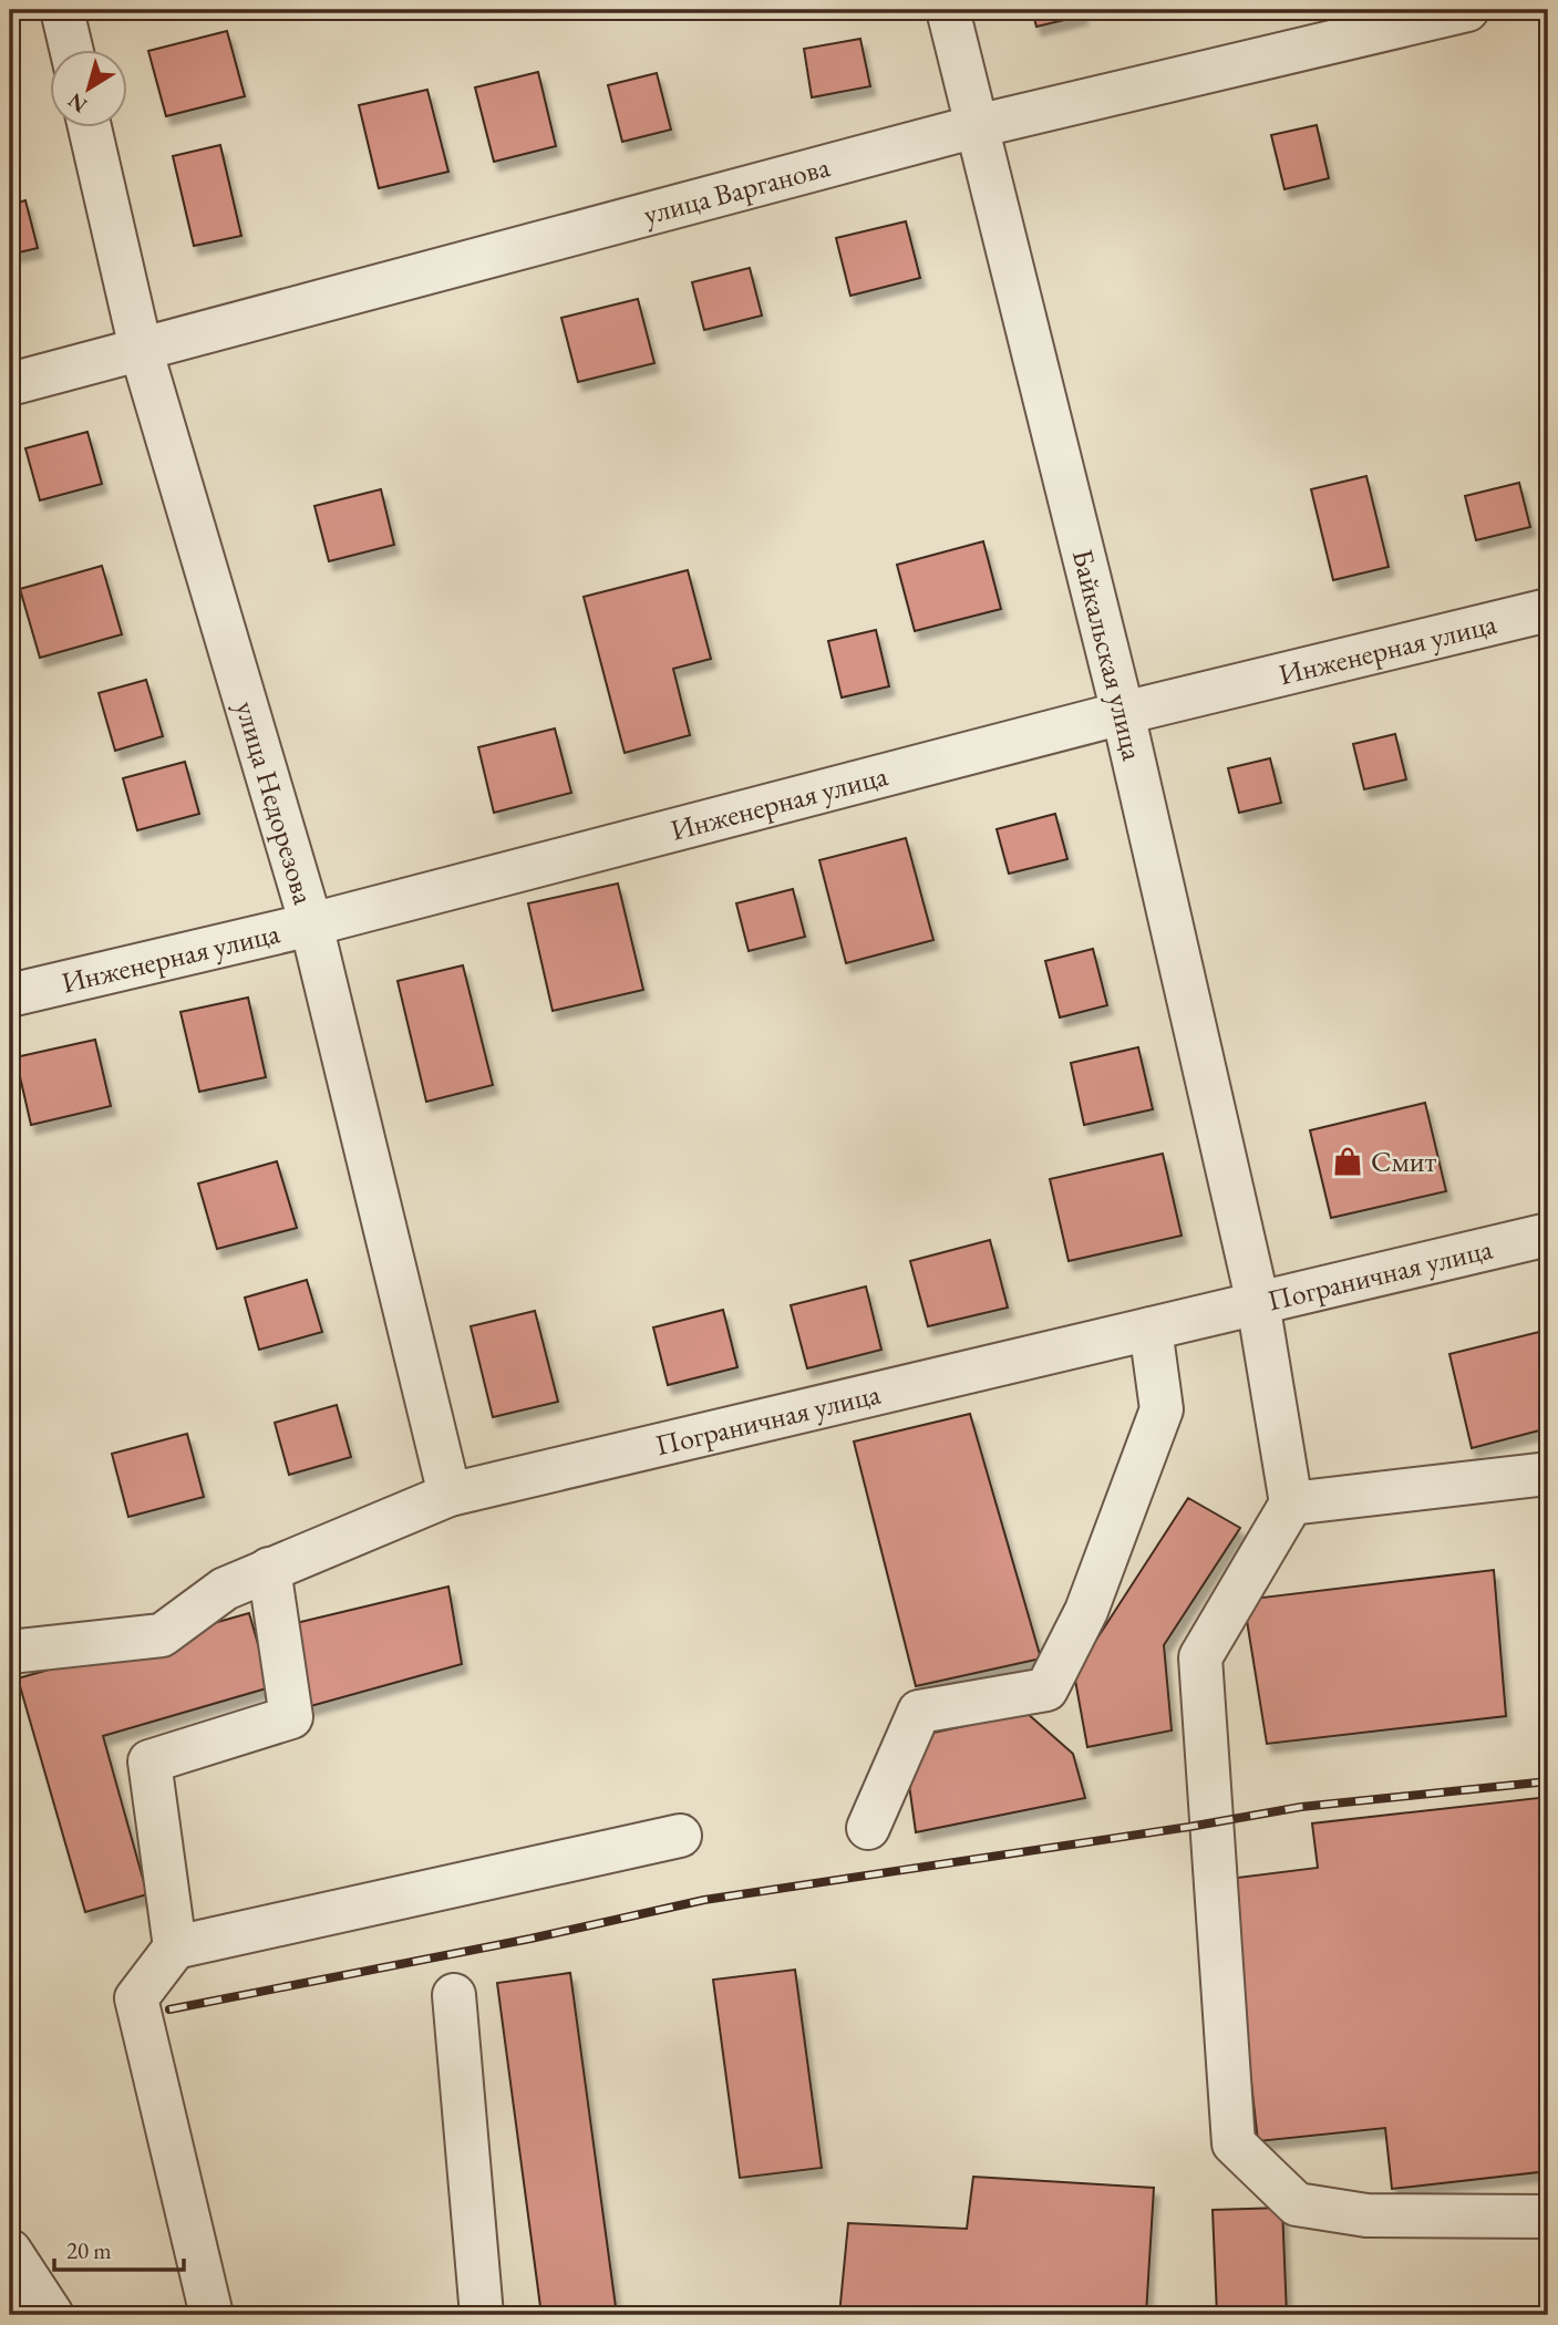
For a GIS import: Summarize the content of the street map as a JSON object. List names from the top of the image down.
{
  "streets": {
    "street": [
      "улица Варганова",
      "Инженерная улица",
      "Байкальская улица",
      "улица Недорезова",
      "Пограничная улица"
    ]
  },
  "crossings": [
    ["улица Варганова", "Байкальская улица"],
    ["улица Варганова", "улица Недорезова"],
    ["Инженерная улица", "Байкальская улица"],
    ["Инженерная улица", "улица Недорезова"],
    ["Байкальская улица", "Пограничная улица"],
    ["улица Недорезова", "Пограничная улица"]
  ],
  "places": {
    "shop": ["Смит"]
  },
  "scale_bar": "20 m",
  "north": "bottom left"
}
